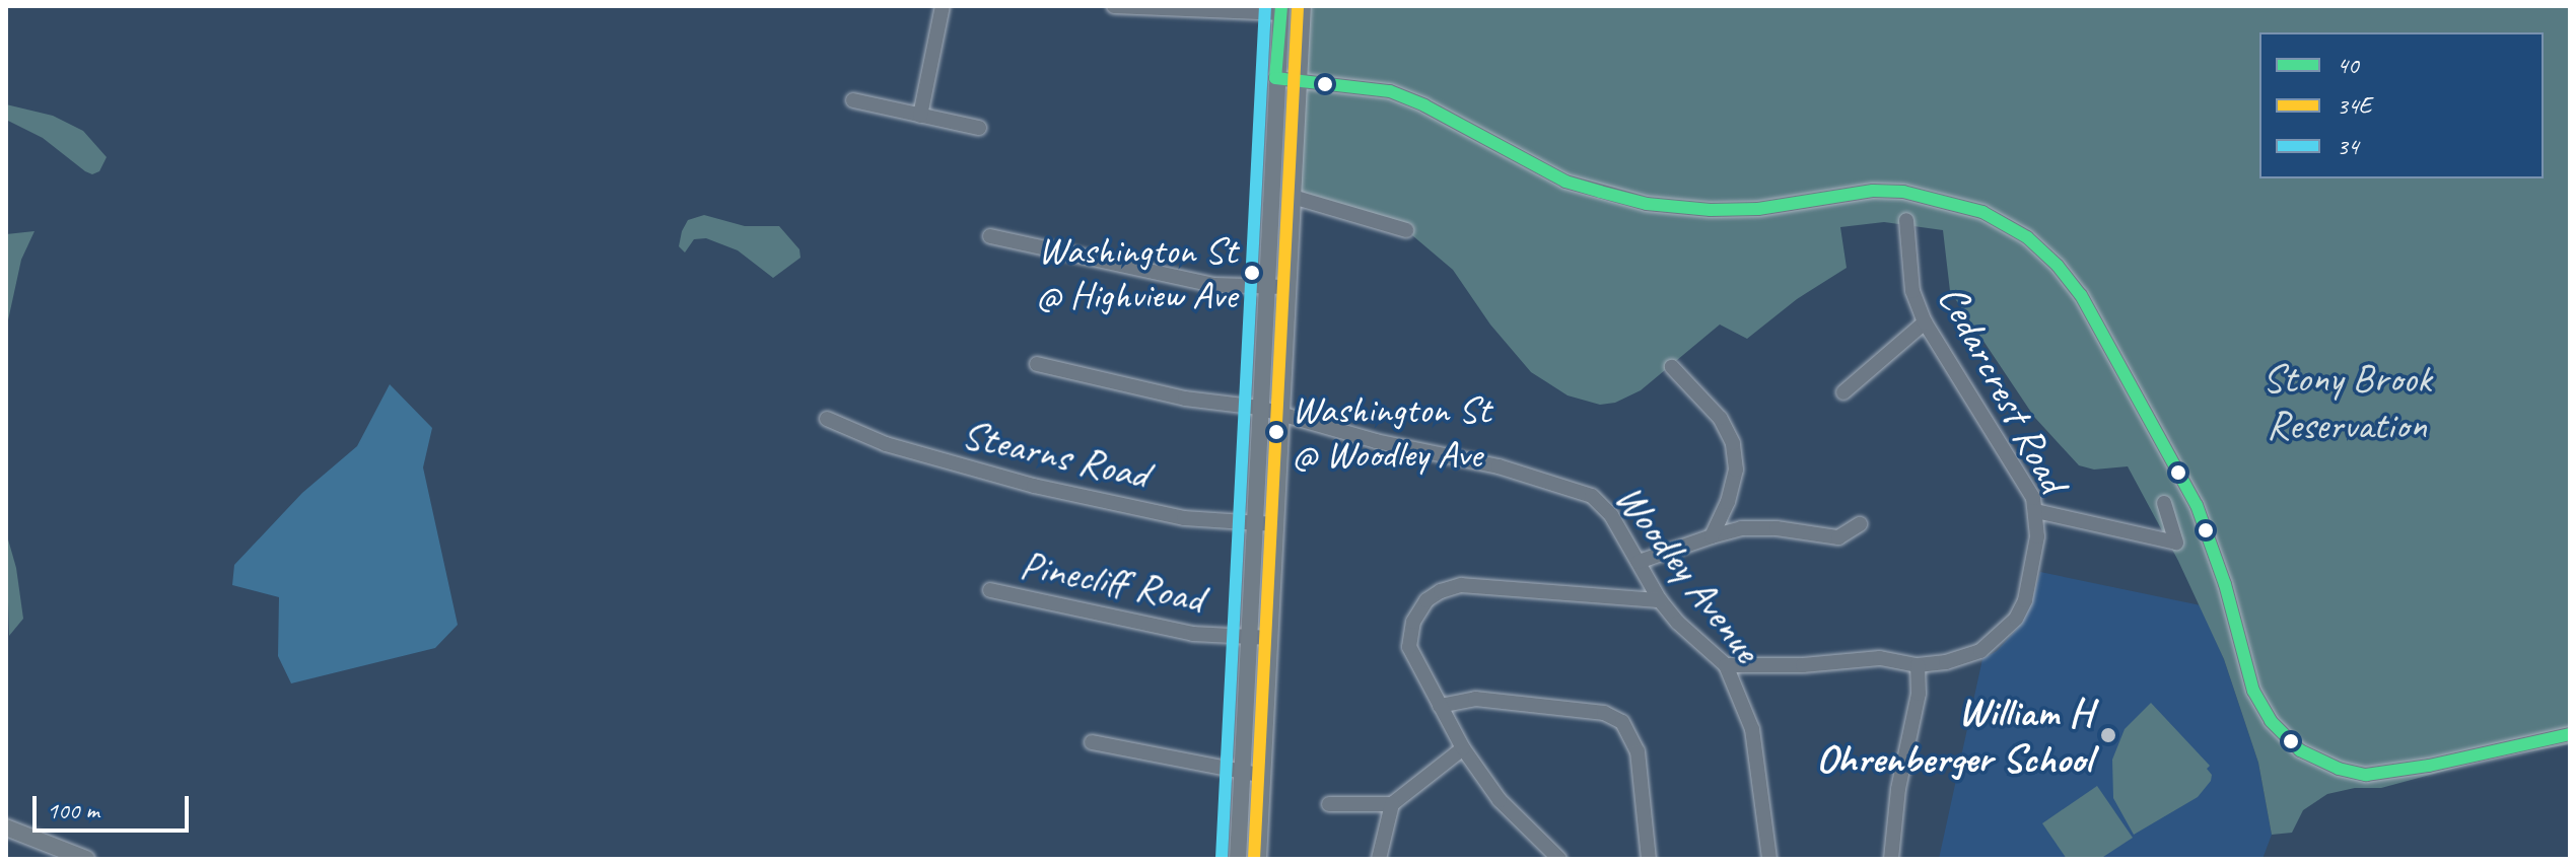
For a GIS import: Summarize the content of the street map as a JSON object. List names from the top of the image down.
{
  "streets": {
    "street": [
      "Cedarcrest Road",
      "Stearns Road",
      "Woodley Avenue",
      "Pinecliff Road"
    ]
  },
  "crossings": [
    ["Cedarcrest Road", "Woodley Avenue"]
  ],
  "parks": ["Stony Brook Reservation"],
  "places": ["Washington St @ Highview Ave", "Washington St @ Woodley Ave", "William H Ohrenberger School"],
  "lines": ["transit line 40", "transit line 34", "transit line 34E"],
  "legend": ["40", "34E", "34"],
  "scale_bar": "100 m"
}
